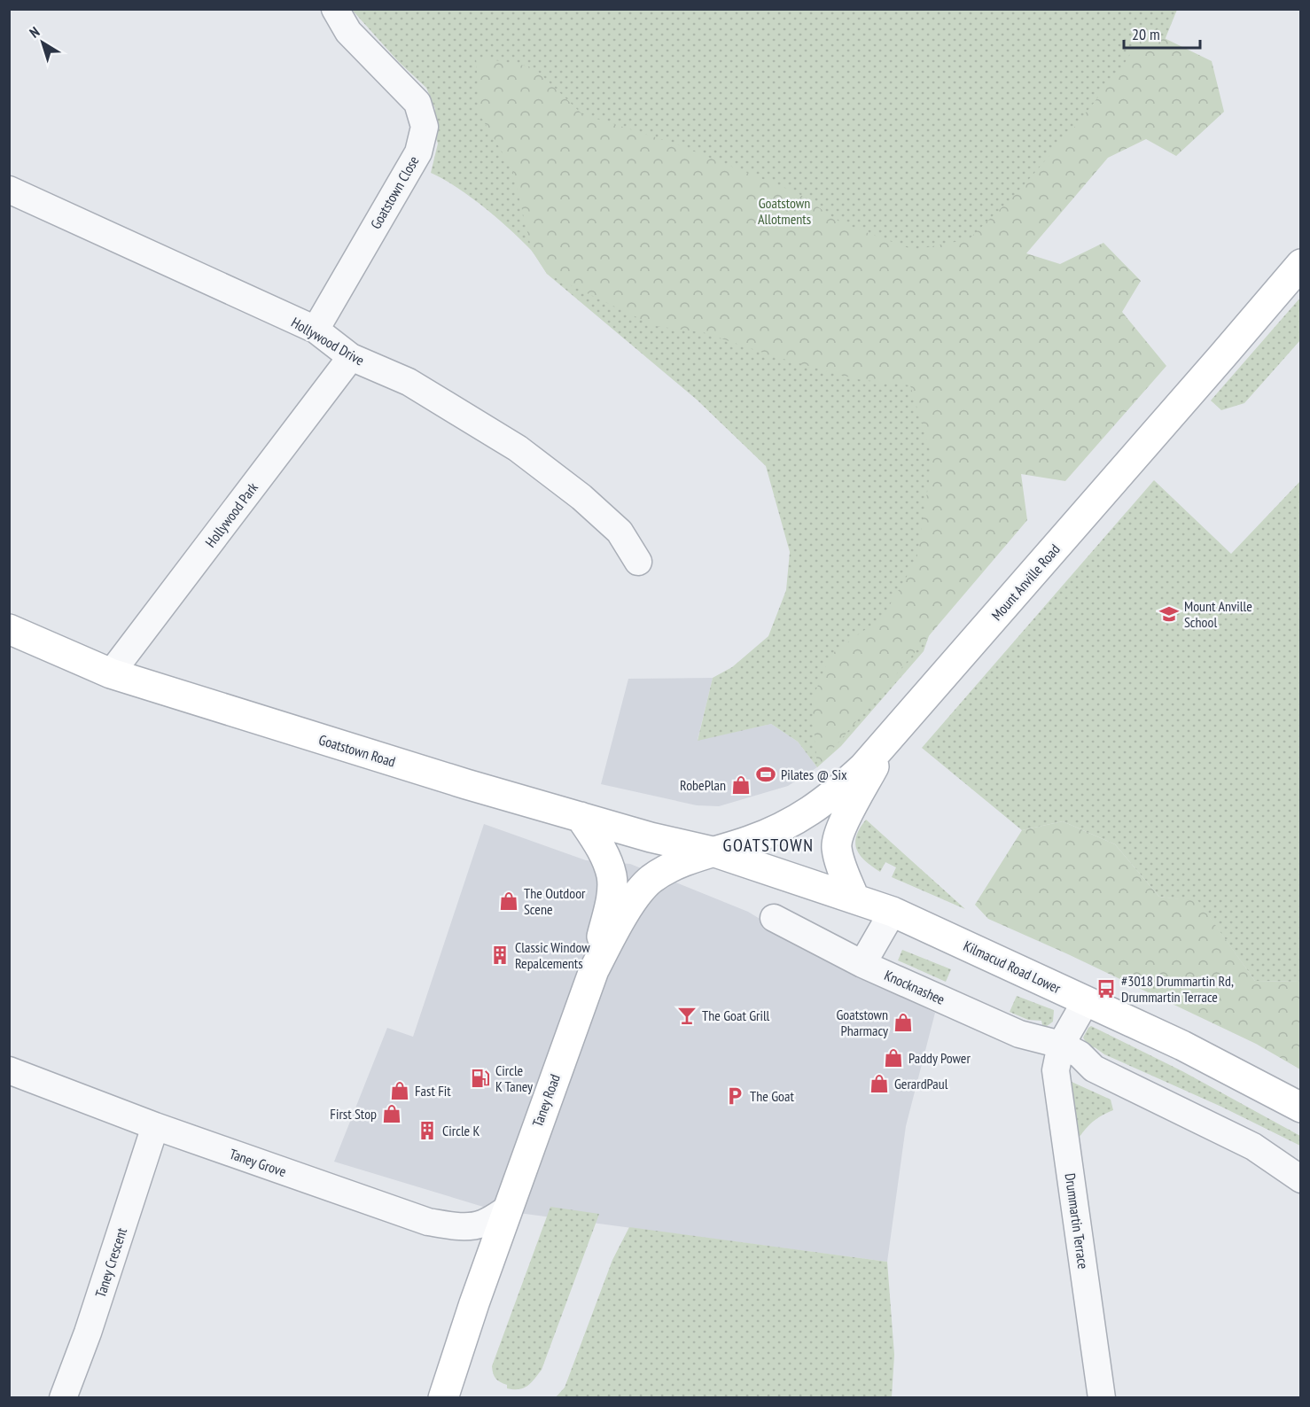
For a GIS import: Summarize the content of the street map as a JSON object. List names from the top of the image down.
{
  "streets": {
    "main road": [
      "Mount Anville Road",
      "Goatstown Road",
      "Kilmacud Road Lower",
      "Taney Road"
    ],
    "street": [
      "Goatstown Close",
      "Hollywood Drive",
      "Hollywood Park",
      "Knocknashee",
      "Taney Grove",
      "Drummartin Terrace",
      "Taney Crescent"
    ]
  },
  "crossings": [
    ["Goatstown Close", "Hollywood Drive"],
    ["Hollywood Drive", "Hollywood Park"],
    ["Hollywood Park", "Goatstown Road"],
    ["Mount Anville Road", "Goatstown Road"],
    ["Mount Anville Road", "Kilmacud Road Lower"],
    ["Mount Anville Road", "Taney Road"],
    ["Goatstown Road", "Kilmacud Road Lower"],
    ["Goatstown Road", "Taney Road"],
    ["Kilmacud Road Lower", "Taney Road"],
    ["Knocknashee", "Drummartin Terrace"],
    ["Taney Road", "Taney Grove"],
    ["Taney Grove", "Taney Crescent"]
  ],
  "districts": ["GOATSTOWN"],
  "parks": ["Goatstown Allotments"],
  "places": {
    "school or university": ["Mount Anville School"],
    "sports": ["Pilates @ Six"],
    "shop": [
      "RobePlan",
      "The Outdoor Scene",
      "Goatstown Pharmacy",
      "Paddy Power",
      "GerardPaul",
      "Fast Fit",
      "First Stop"
    ],
    "building": ["Classic Window Repalcements", "Circle K"],
    "bus stop": ["#3018 Drummartin Rd, Drummartin Terrace"],
    "bar": ["The Goat Grill"],
    "fuel station": ["Circle K Taney"],
    "parking": ["The Goat"]
  },
  "scale_bar": "20 m",
  "north": "top left"
}
